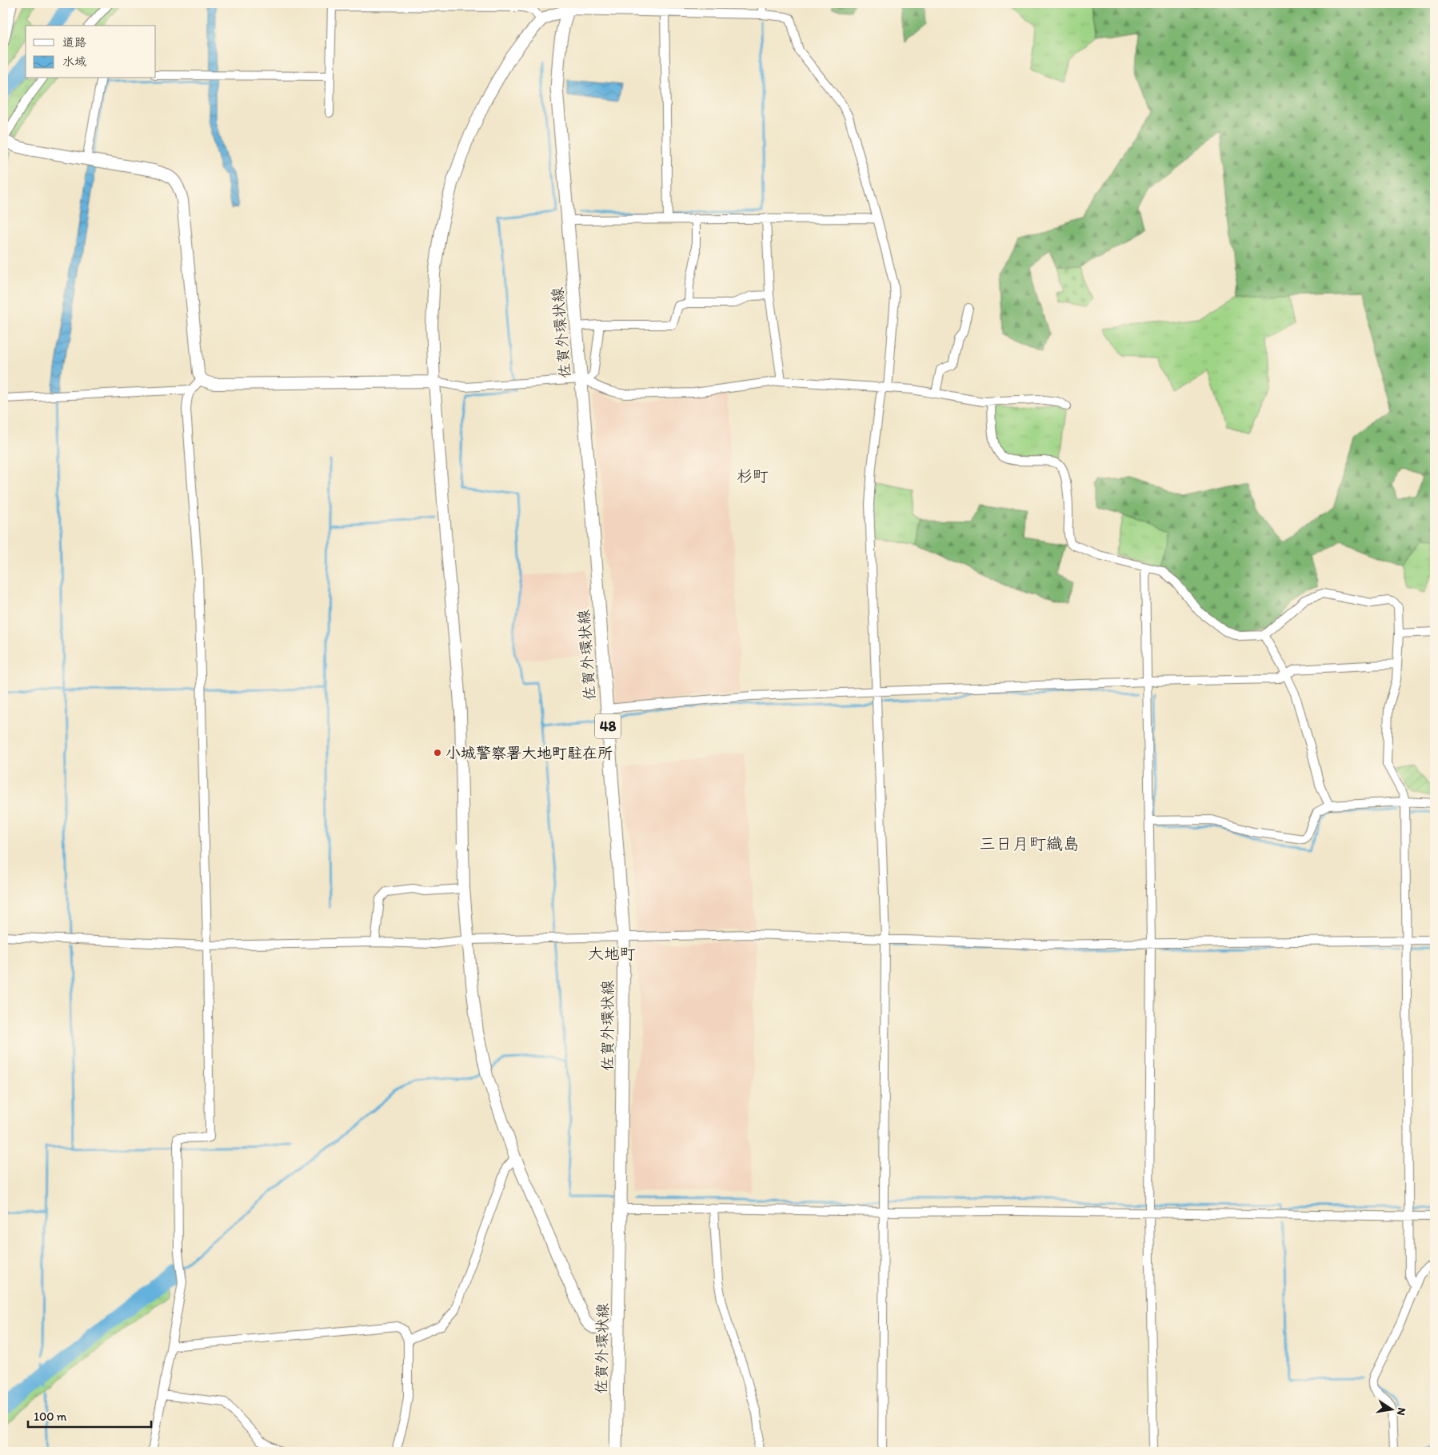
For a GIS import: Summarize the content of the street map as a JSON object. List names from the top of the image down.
{
  "streets": {
    "main road": ["佐賀外環状線", "48"]
  },
  "districts": ["杉町", "三日月町織島", "大地町"],
  "places": ["小城警察署大地町駐在所"],
  "legend": ["道路", "水域"],
  "scale_bar": "100 m",
  "north": "right"
}
